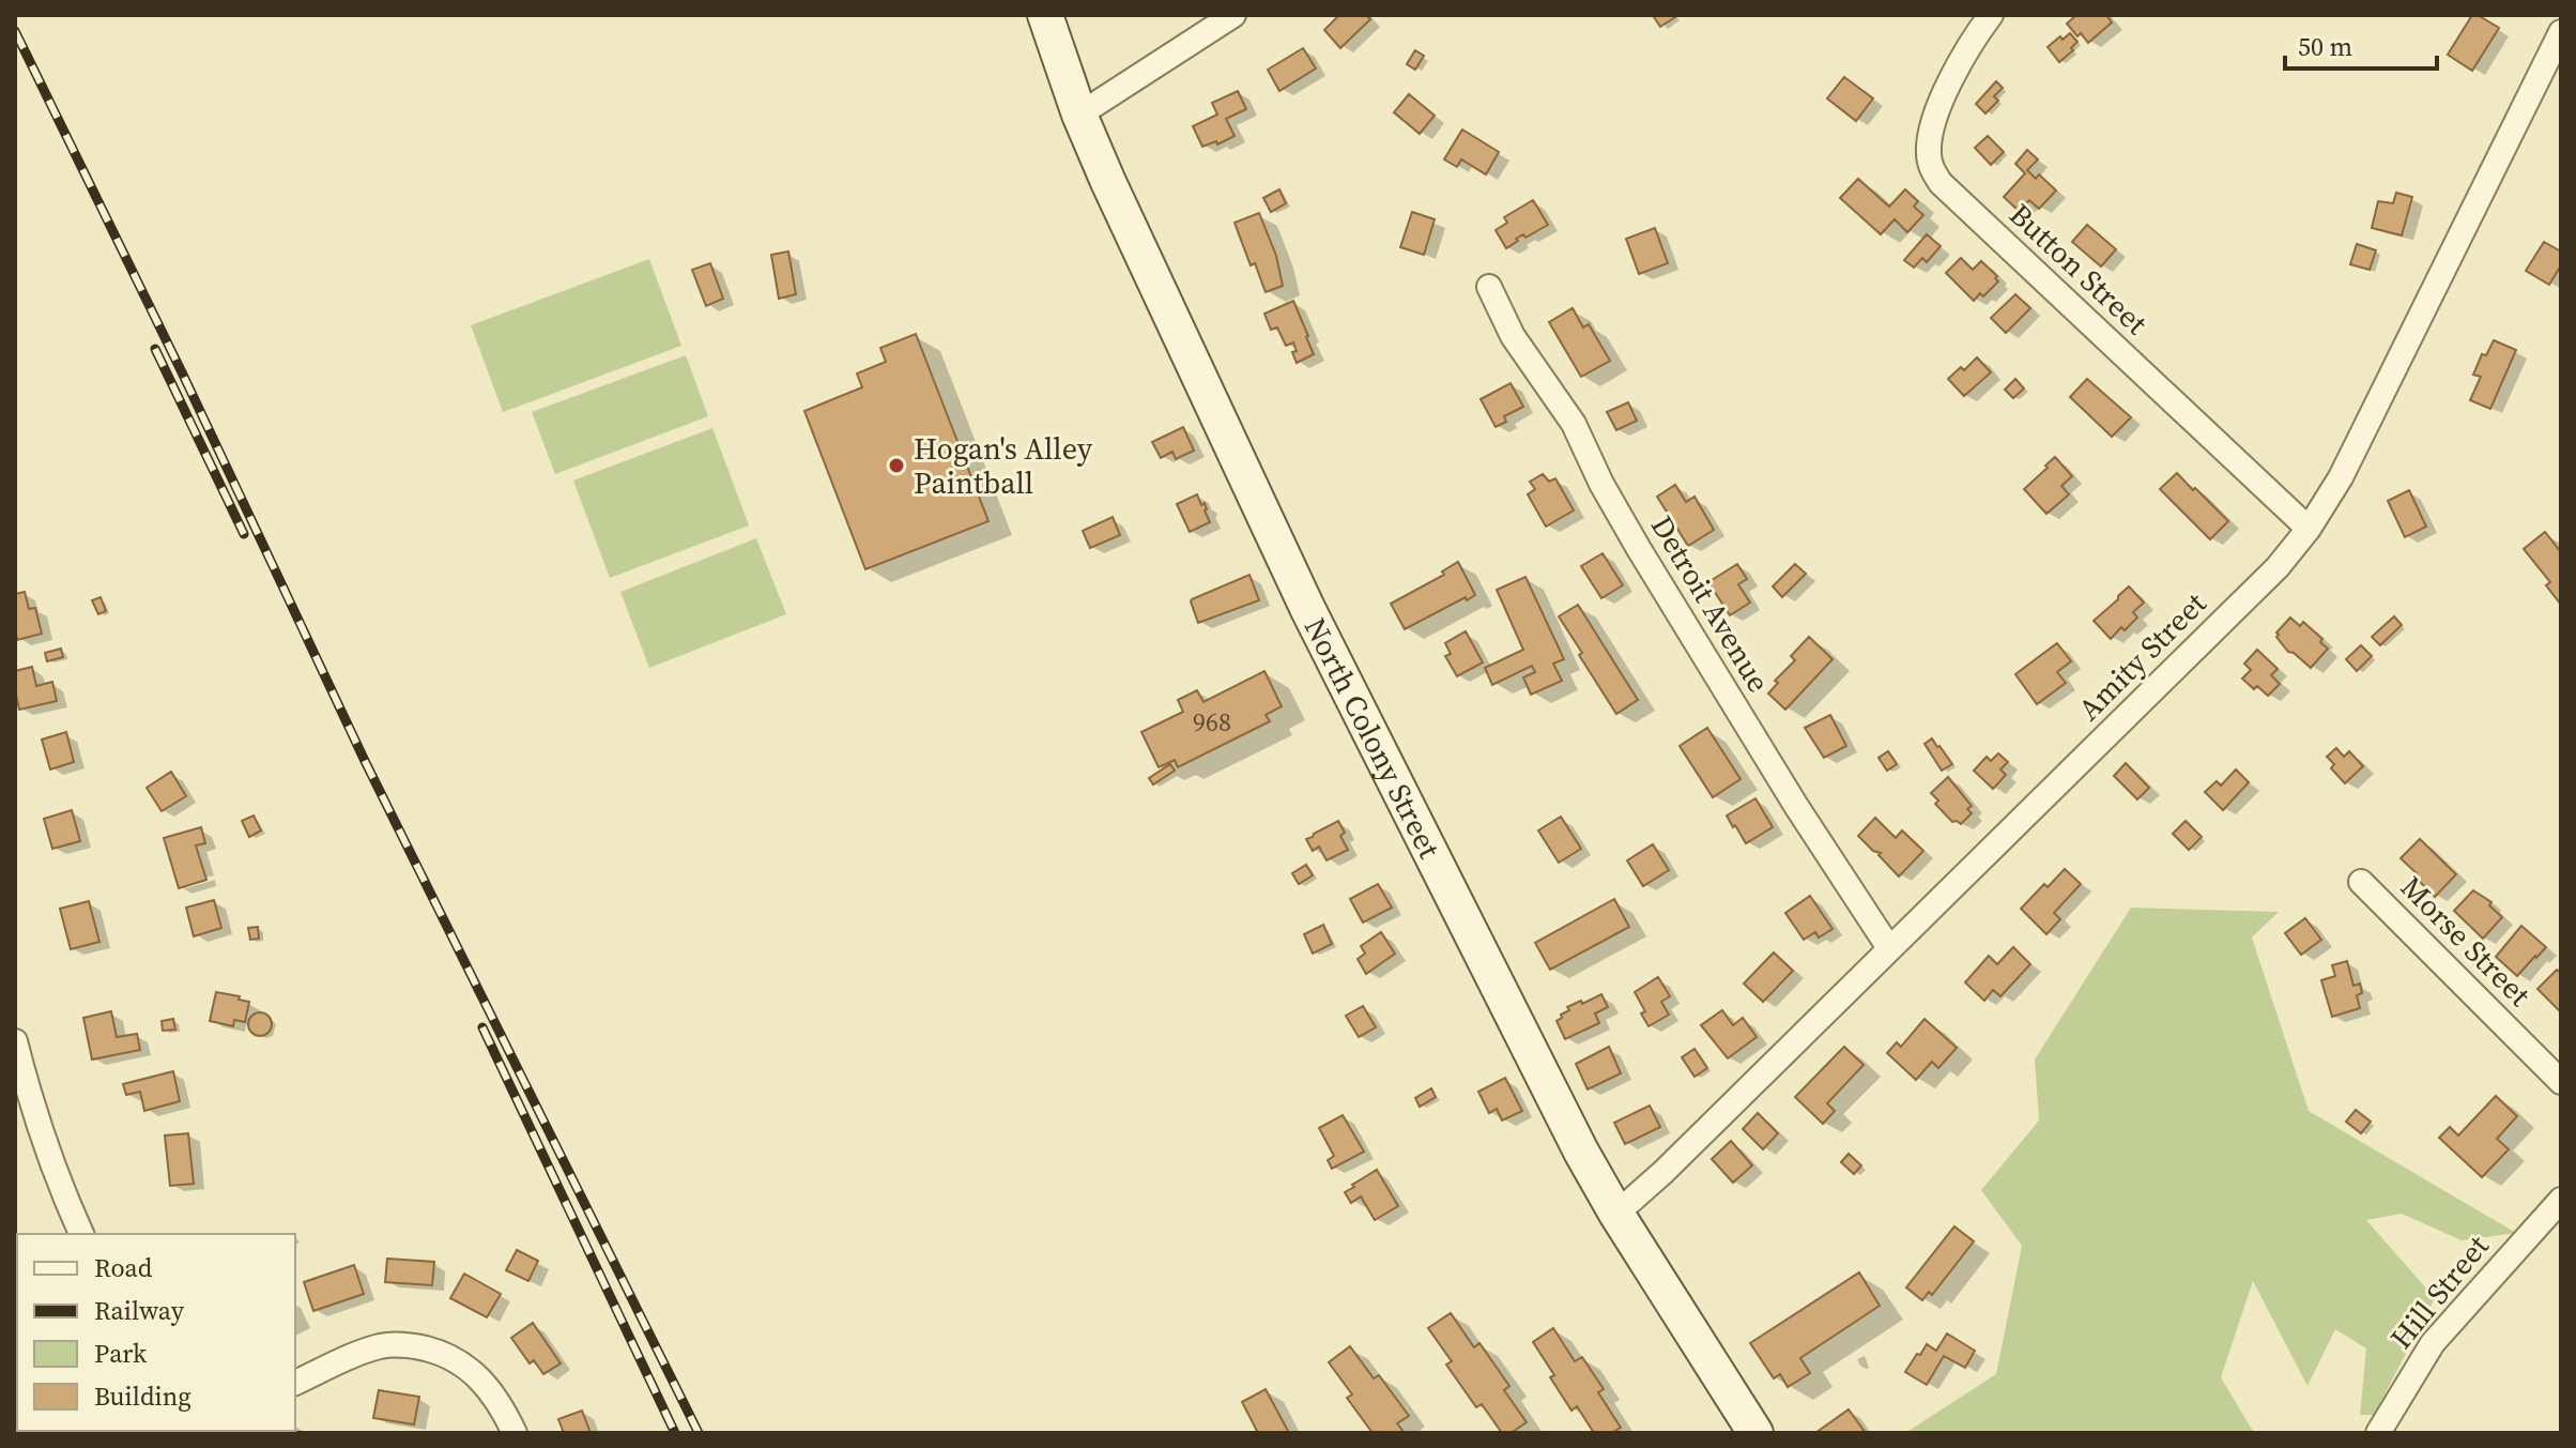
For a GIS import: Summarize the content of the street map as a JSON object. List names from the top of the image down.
{
  "streets": {
    "main road": ["North Colony Street"],
    "street": [
      "Button Street",
      "Detroit Avenue",
      "Amity Street",
      "Morse Street",
      "Hill Street"
    ]
  },
  "crossings": [
    ["Button Street", "Amity Street"],
    ["Detroit Avenue", "Amity Street"],
    ["Amity Street", "North Colony Street"]
  ],
  "places": ["Hogan's Alley Paintball"],
  "house_numbers": ["968"],
  "legend": [
    "Road",
    "Railway",
    "Park",
    "Building"
  ],
  "scale_bar": "50 m"
}
